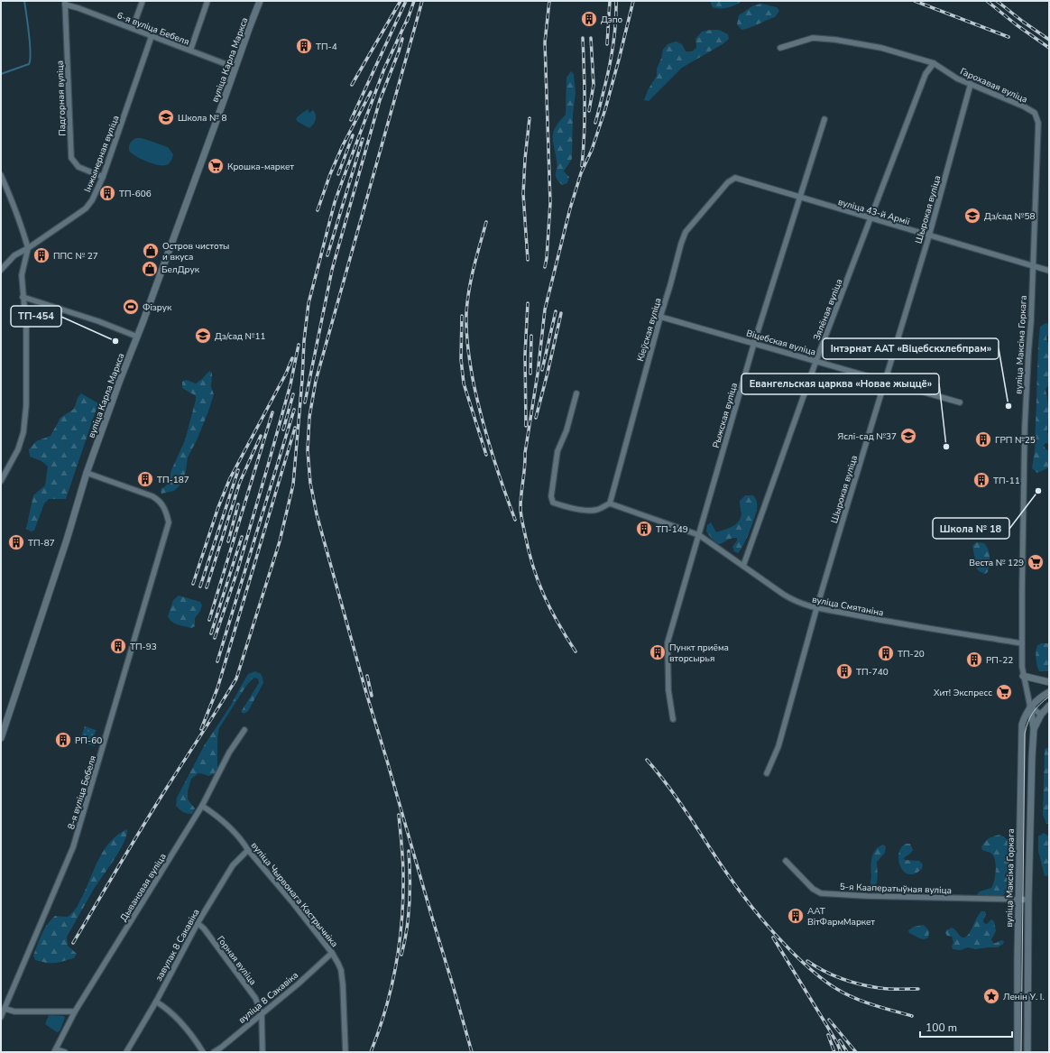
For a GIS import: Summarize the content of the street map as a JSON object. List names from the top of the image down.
{
  "streets": {
    "main road": ["вуліца Карла Маркса", "вуліца Максіма Горкага"],
    "street": [
      "6-я вуліца Бебеля",
      "Гарохавая вуліца",
      "Падгорная вуліца",
      "Інжынерная вуліца",
      "Шырокая вуліца",
      "вуліца 43-й Арміі",
      "Зялёная вуліца",
      "Кіеўская вуліца",
      "Віцебская вуліца",
      "Рыжская вуліца",
      "вуліца Смятаніна",
      "8-я вуліца Бебеля",
      "Дывановая вуліца",
      "5-я Кааператыўная вуліца",
      "вуліца Чырвонага Кастрычніка",
      "завулак 8 Сакавіка",
      "Горная вуліца",
      "вуліца 8 Сакавіка"
    ]
  },
  "crossings": [
    ["6-я вуліца Бебеля", "вуліца Карла Маркса"],
    ["6-я вуліца Бебеля", "Падгорная вуліца"],
    ["6-я вуліца Бебеля", "Інжынерная вуліца"],
    ["вуліца Карла Маркса", "8-я вуліца Бебеля"],
    ["Гарохавая вуліца", "Шырокая вуліца"],
    ["Гарохавая вуліца", "Зялёная вуліца"],
    ["Гарохавая вуліца", "вуліца Максіма Горкага"],
    ["Падгорная вуліца", "Інжынерная вуліца"],
    ["Шырокая вуліца", "вуліца 43-й Арміі"],
    ["Шырокая вуліца", "Віцебская вуліца"],
    ["Шырокая вуліца", "вуліца Смятаніна"],
    ["вуліца 43-й Арміі", "Зялёная вуліца"],
    ["вуліца 43-й Арміі", "Кіеўская вуліца"],
    ["вуліца 43-й Арміі", "вуліца Максіма Горкага"],
    ["вуліца 43-й Арміі", "Рыжская вуліца"],
    ["Зялёная вуліца", "Віцебская вуліца"],
    ["Зялёная вуліца", "вуліца Смятаніна"],
    ["Кіеўская вуліца", "Віцебская вуліца"],
    ["Кіеўская вуліца", "вуліца Смятаніна"],
    ["Віцебская вуліца", "Рыжская вуліца"],
    ["вуліца Максіма Горкага", "вуліца Смятаніна"],
    ["вуліца Максіма Горкага", "5-я Кааператыўная вуліца"],
    ["Рыжская вуліца", "вуліца Смятаніна"],
    ["Дывановая вуліца", "вуліца Чырвонага Кастрычніка"],
    ["вуліца Чырвонага Кастрычніка", "завулак 8 Сакавіка"],
    ["вуліца Чырвонага Кастрычніка", "вуліца 8 Сакавіка"],
    ["завулак 8 Сакавіка", "Горная вуліца"],
    ["Горная вуліца", "вуліца 8 Сакавіка"]
  ],
  "places": {
    "building": [
      "Дэпо",
      "ТП-4",
      "ТП-606",
      "ППС № 27",
      "ГРП №25",
      "ТП-187",
      "ТП-11",
      "ТП-149",
      "ТП-87",
      "ТП-93",
      "Пункт приёма вторсырья",
      "ТП-20",
      "РП-22",
      "ТП-740",
      "РП-60",
      "ААТ ВітФармМаркет"
    ],
    "school or university": [
      "Школа № 8",
      "Дз/сад №58",
      "Дз/сад №11",
      "Яслі-сад №37"
    ],
    "supermarket": ["Крошка-маркет", "Веста № 129", "Хит! Экспресс"],
    "shop": ["Остров чистоты и вкуса", "БелДрук"],
    "sports": ["Фізрук"],
    "other": [
      "ТП-454",
      "Інтэрнат ААТ «Віцебскхлебпрам»",
      "Евангельская царква «Новае жыццё»",
      "Школа № 18"
    ],
    "place": ["Ленін У. І."]
  },
  "scale_bar": "100 m"
}
